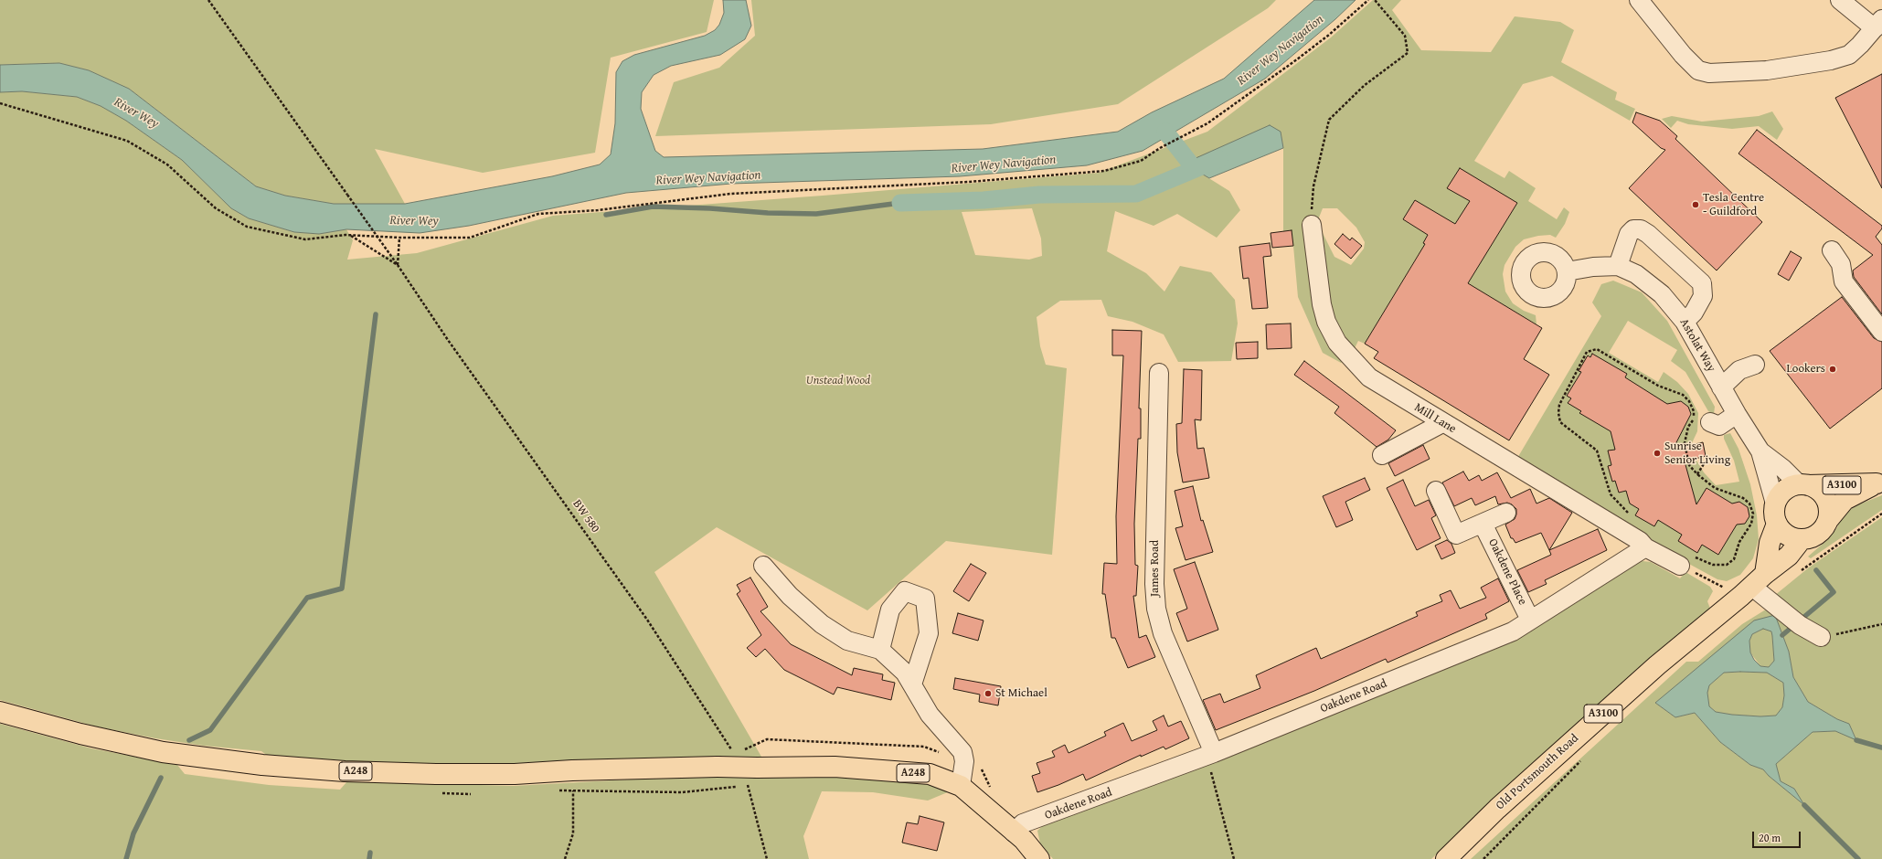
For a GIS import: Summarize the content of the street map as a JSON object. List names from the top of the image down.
{
  "streets": {
    "main road": ["A3100", "A248", "Old Portsmouth Road"],
    "street": [
      "Astolat Way",
      "Mill Lane",
      "James Road",
      "Oakdene Place",
      "Oakdene Road"
    ],
    "path": ["BW 580"]
  },
  "crossings": [
    ["Astolat Way", "A3100"],
    ["Astolat Way", "Old Portsmouth Road"],
    ["Mill Lane", "Oakdene Road"],
    ["A3100", "Old Portsmouth Road"],
    ["James Road", "Oakdene Road"],
    ["Oakdene Place", "Oakdene Road"],
    ["Oakdene Road", "A248"]
  ],
  "water": ["River Wey Navigation", "River Wey"],
  "parks": ["Unstead Wood"],
  "places": [
    "Tesla Centre - Guildford",
    "Lookers",
    "Sunrise Senior Living",
    "St Michael"
  ],
  "scale_bar": "20 m"
}
